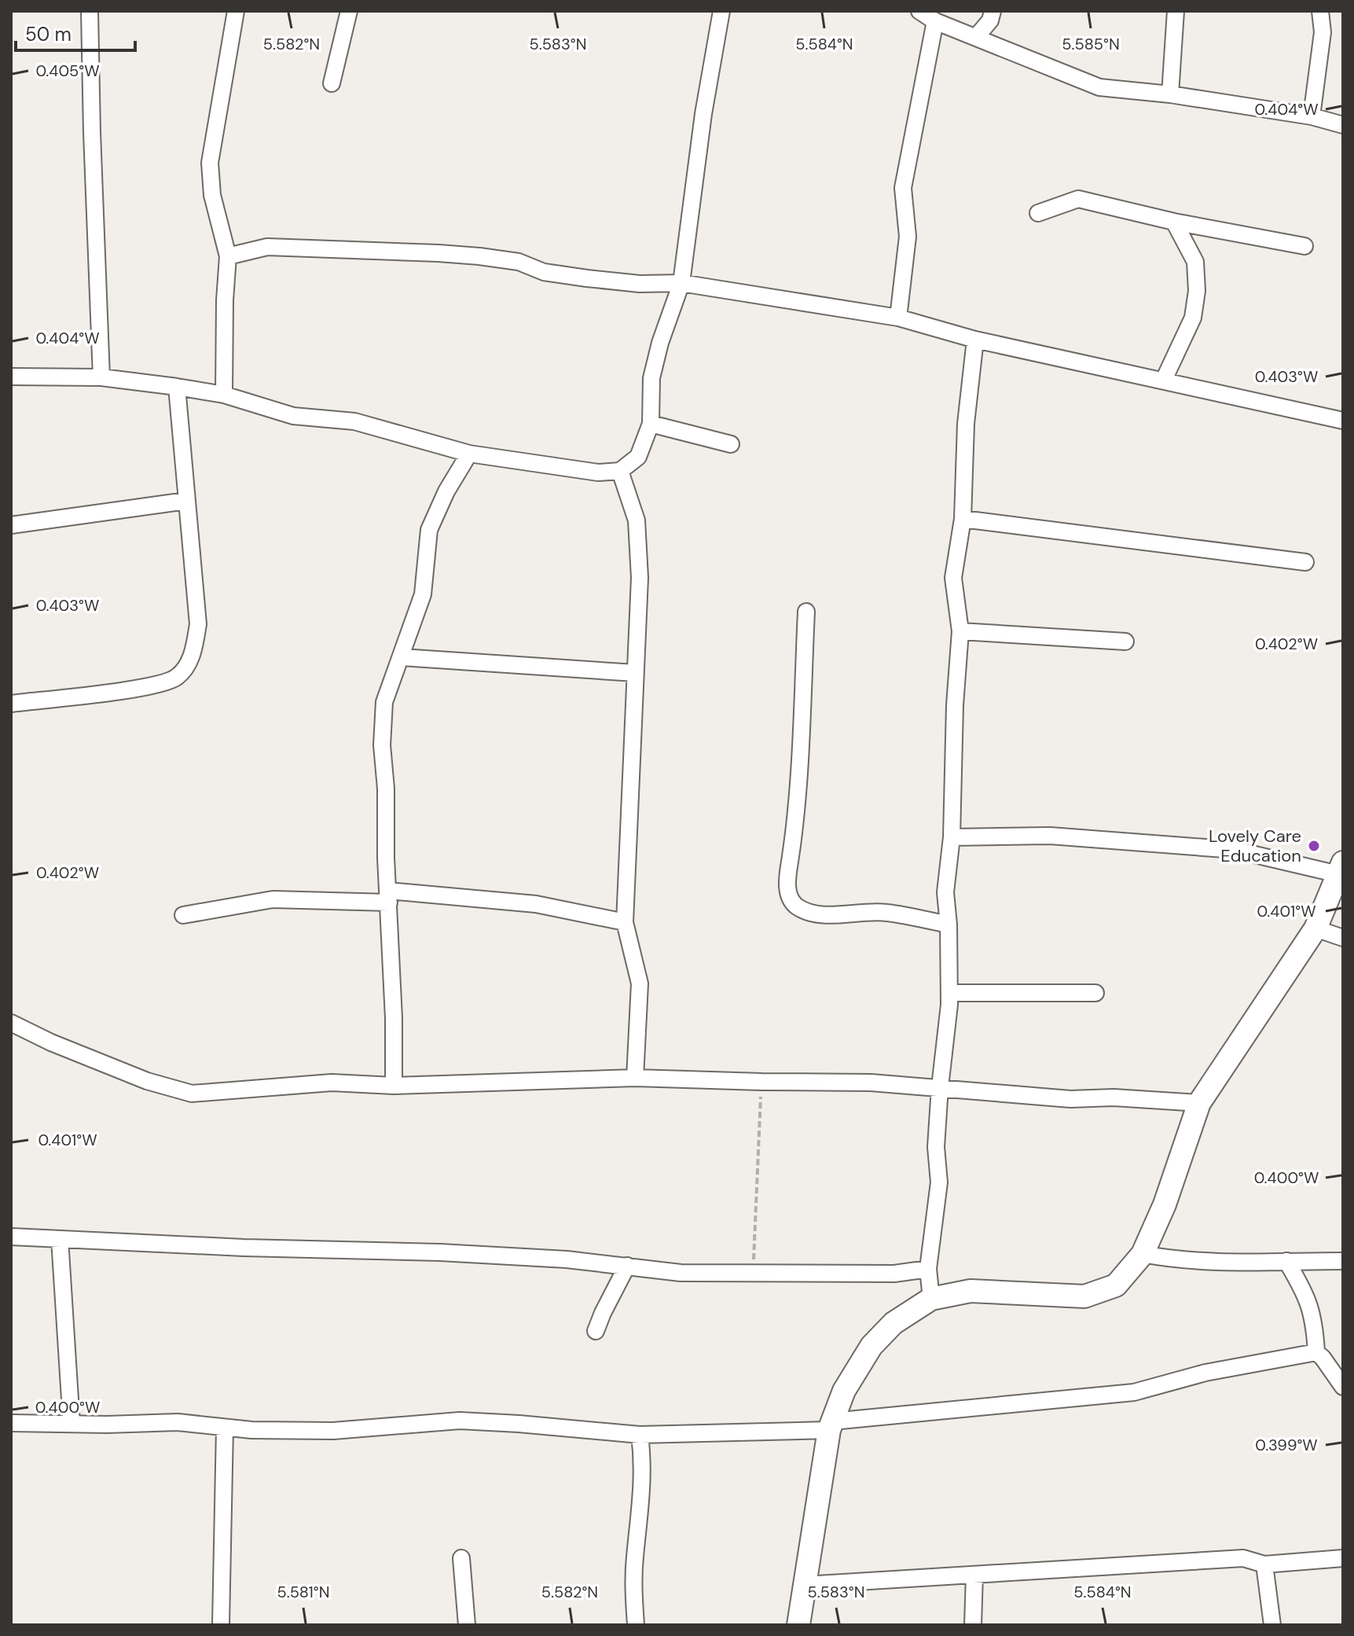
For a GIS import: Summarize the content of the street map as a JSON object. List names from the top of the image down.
{
  "places": ["Lovely Care Education"],
  "scale_bar": "50 m",
  "coordinates": [
    "5.582°N",
    "5.583°N",
    "5.584°N",
    "5.585°N",
    "0.405°W",
    "0.404°W",
    "0.403°W",
    "0.402°W",
    "0.401°W",
    "0.400°W",
    "0.399°W",
    "5.581°N"
  ]
}
